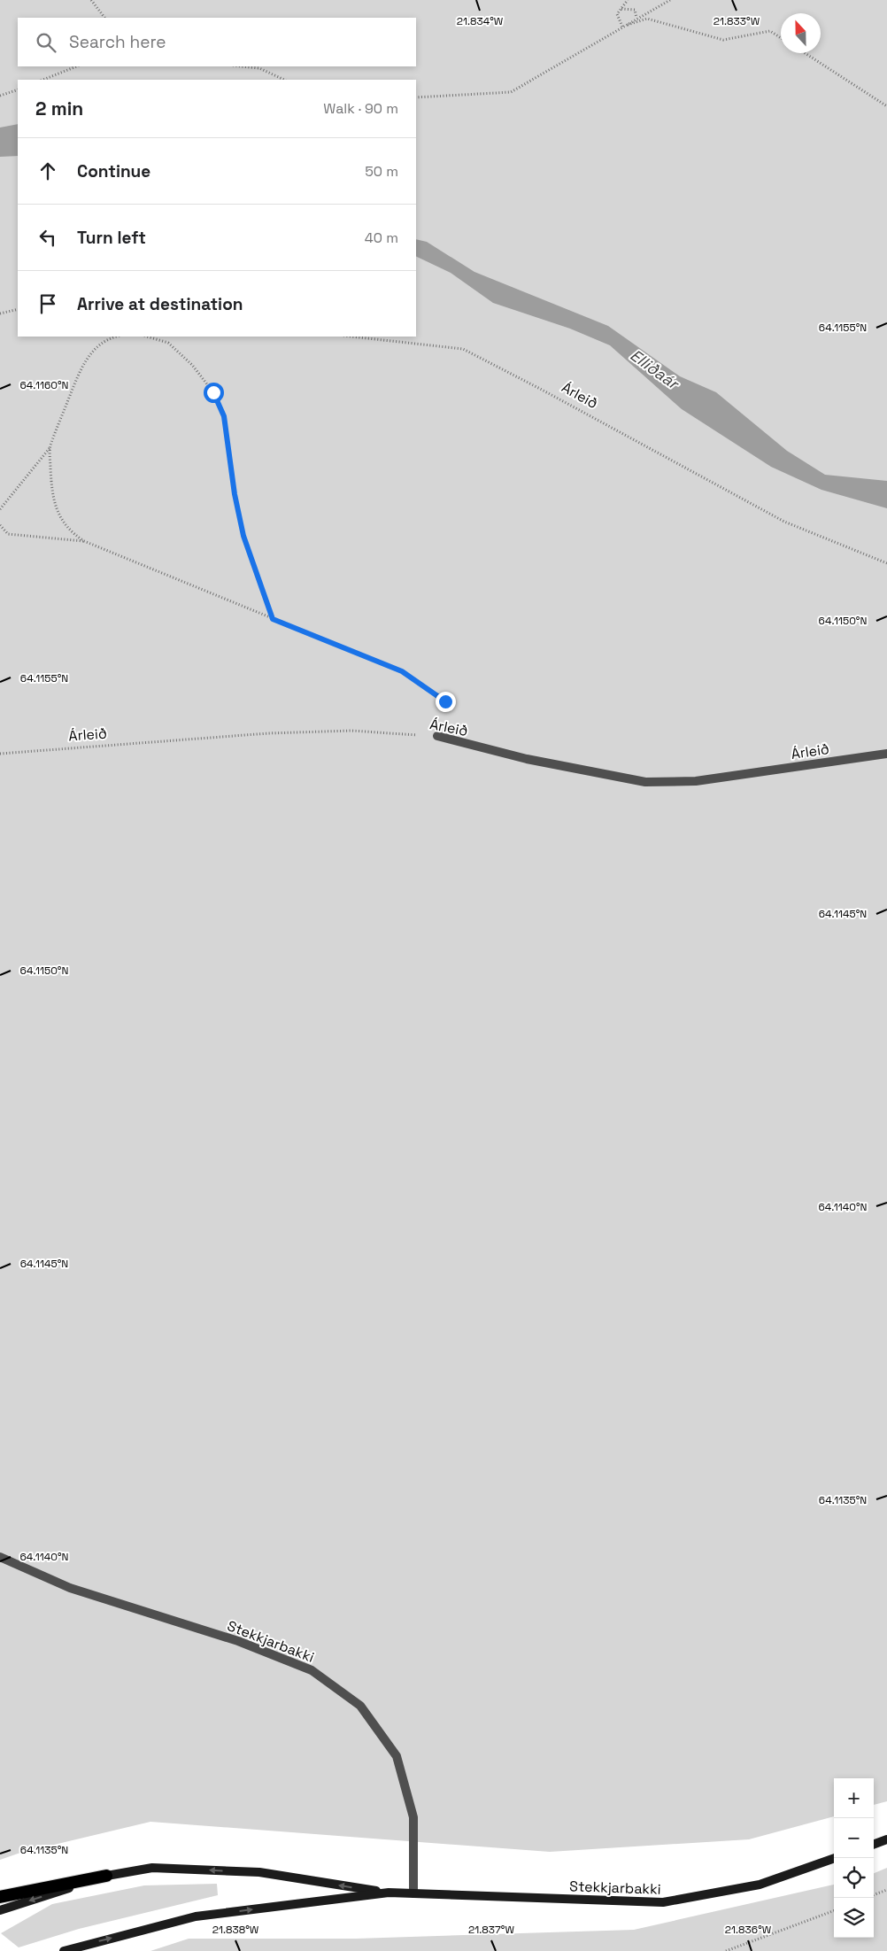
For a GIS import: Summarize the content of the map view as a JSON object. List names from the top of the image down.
{
  "streets": {
    "main road": ["Stekkjarbakki"],
    "lane": ["Árleið"]
  },
  "water": ["Elliðaár"],
  "north": "top",
  "page": {
    "search": "Search here",
    "heading": ["2 min", "Walk · 90 m"],
    "list": [
      ["Continue", "50 m"],
      ["Turn left", "40 m"],
      "Arrive at destination"
    ],
    "map_buttons": ["+", "−"]
  },
  "coordinates": [
    "21.834°W",
    "21.833°W",
    "64.1155°N",
    "64.1160°N",
    "64.1150°N",
    "64.1145°N",
    "64.1140°N",
    "64.1135°N",
    "21.838°W",
    "21.837°W",
    "21.836°W"
  ]
}
